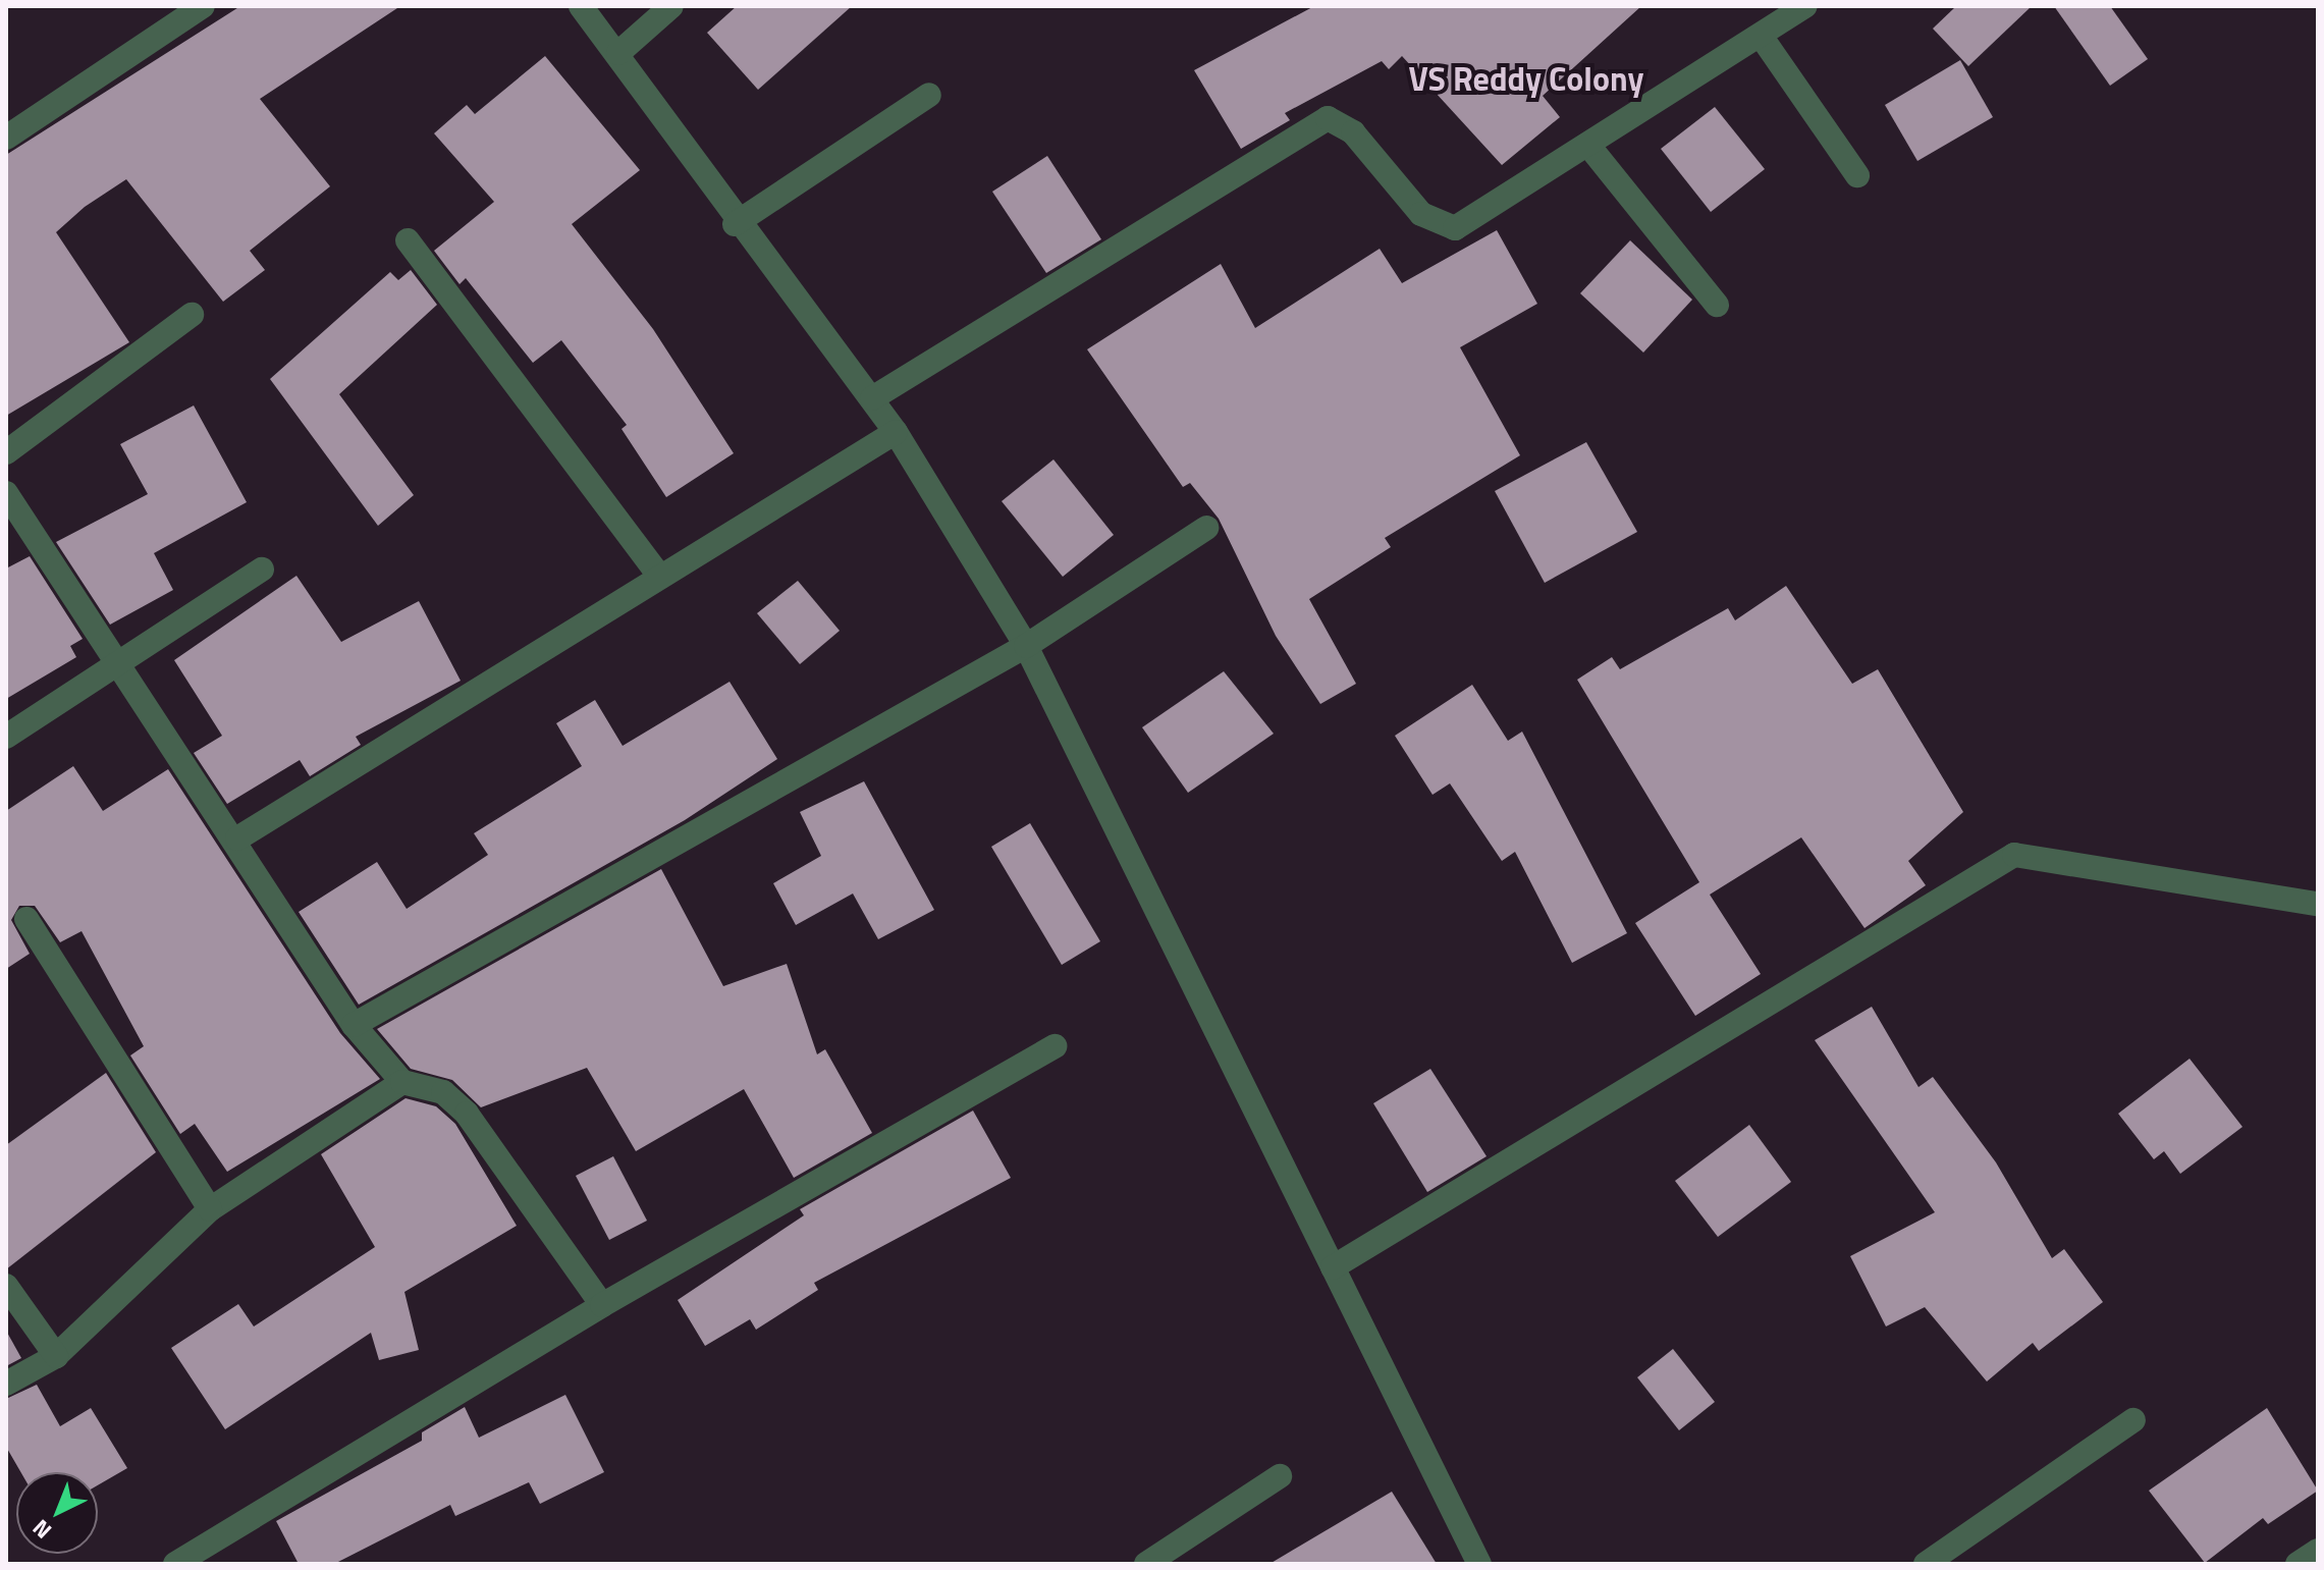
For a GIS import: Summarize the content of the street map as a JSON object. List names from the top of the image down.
{
  "districts": ["VS Reddy Colony"],
  "north": "bottom left"
}
